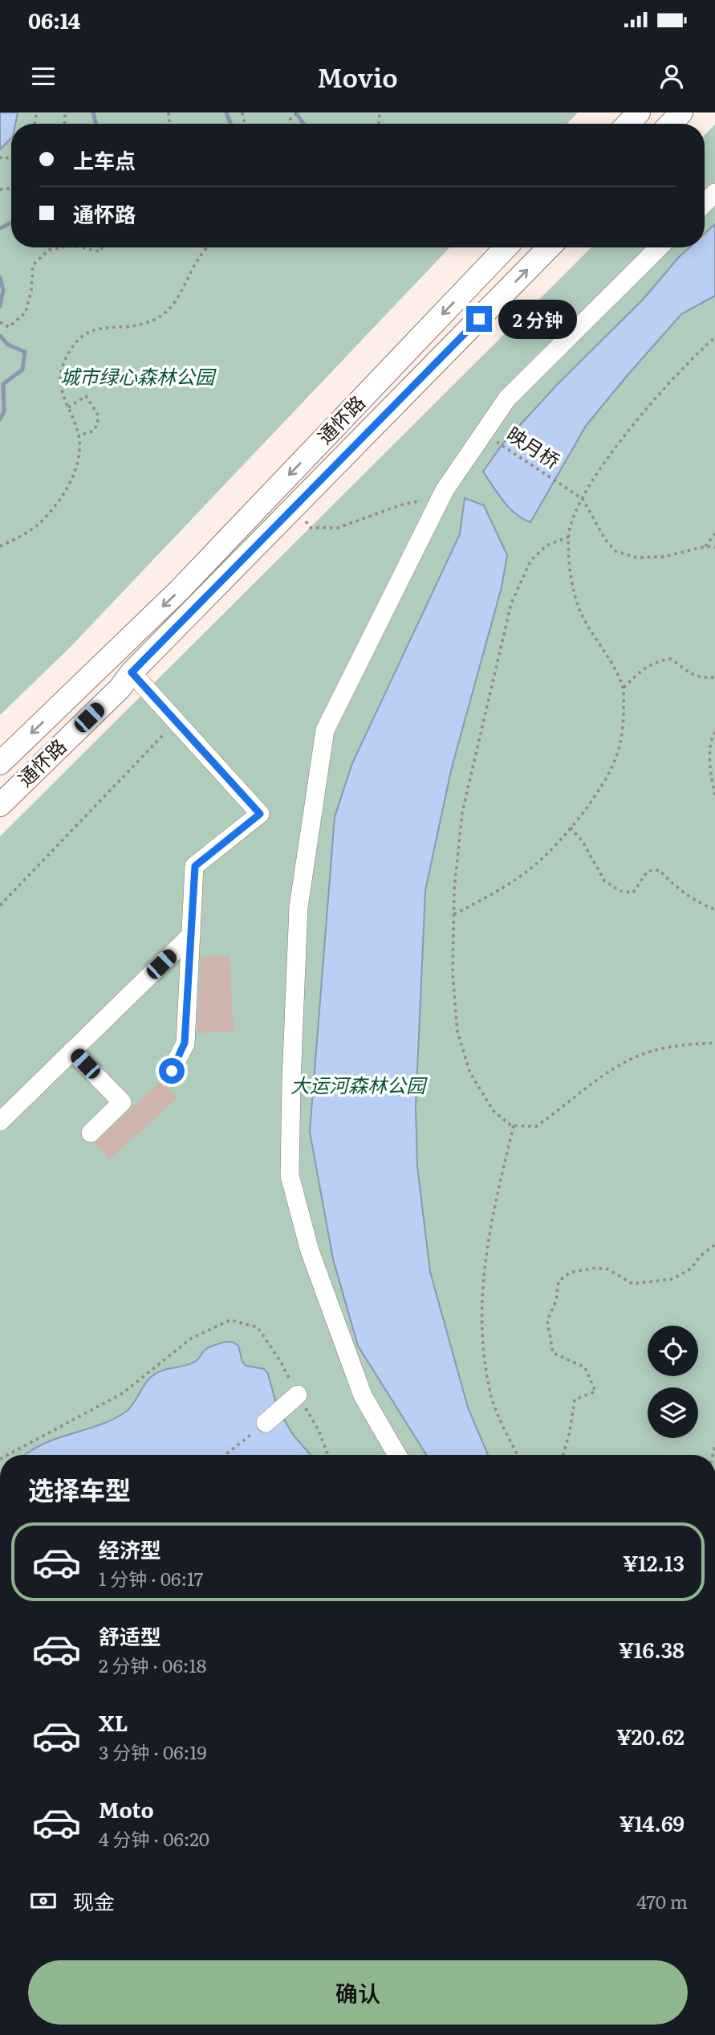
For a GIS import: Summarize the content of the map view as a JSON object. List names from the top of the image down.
{
  "streets": {
    "main road": ["通怀路"],
    "path": ["映月桥"]
  },
  "parks": ["城市绿心森林公园", "大运河森林公园"],
  "page": {
    "status": "06:14",
    "header": "Movio",
    "banner": ["上车点", "通怀路"],
    "bubble": "2 分钟",
    "heading": "选择车型",
    "list": [
      {
        "name": "经济型",
        "note": "1 分钟 · 06:17",
        "value": "¥12.13"
      },
      {
        "name": "舒适型",
        "note": "2 分钟 · 06:18",
        "value": "¥16.38"
      },
      {
        "name": "XL",
        "note": "3 分钟 · 06:19",
        "value": "¥20.62"
      },
      {
        "name": "Moto",
        "note": "4 分钟 · 06:20",
        "value": "¥14.69"
      }
    ],
    "pay": ["现金", "470 m"],
    "buttons": "确认"
  }
}
